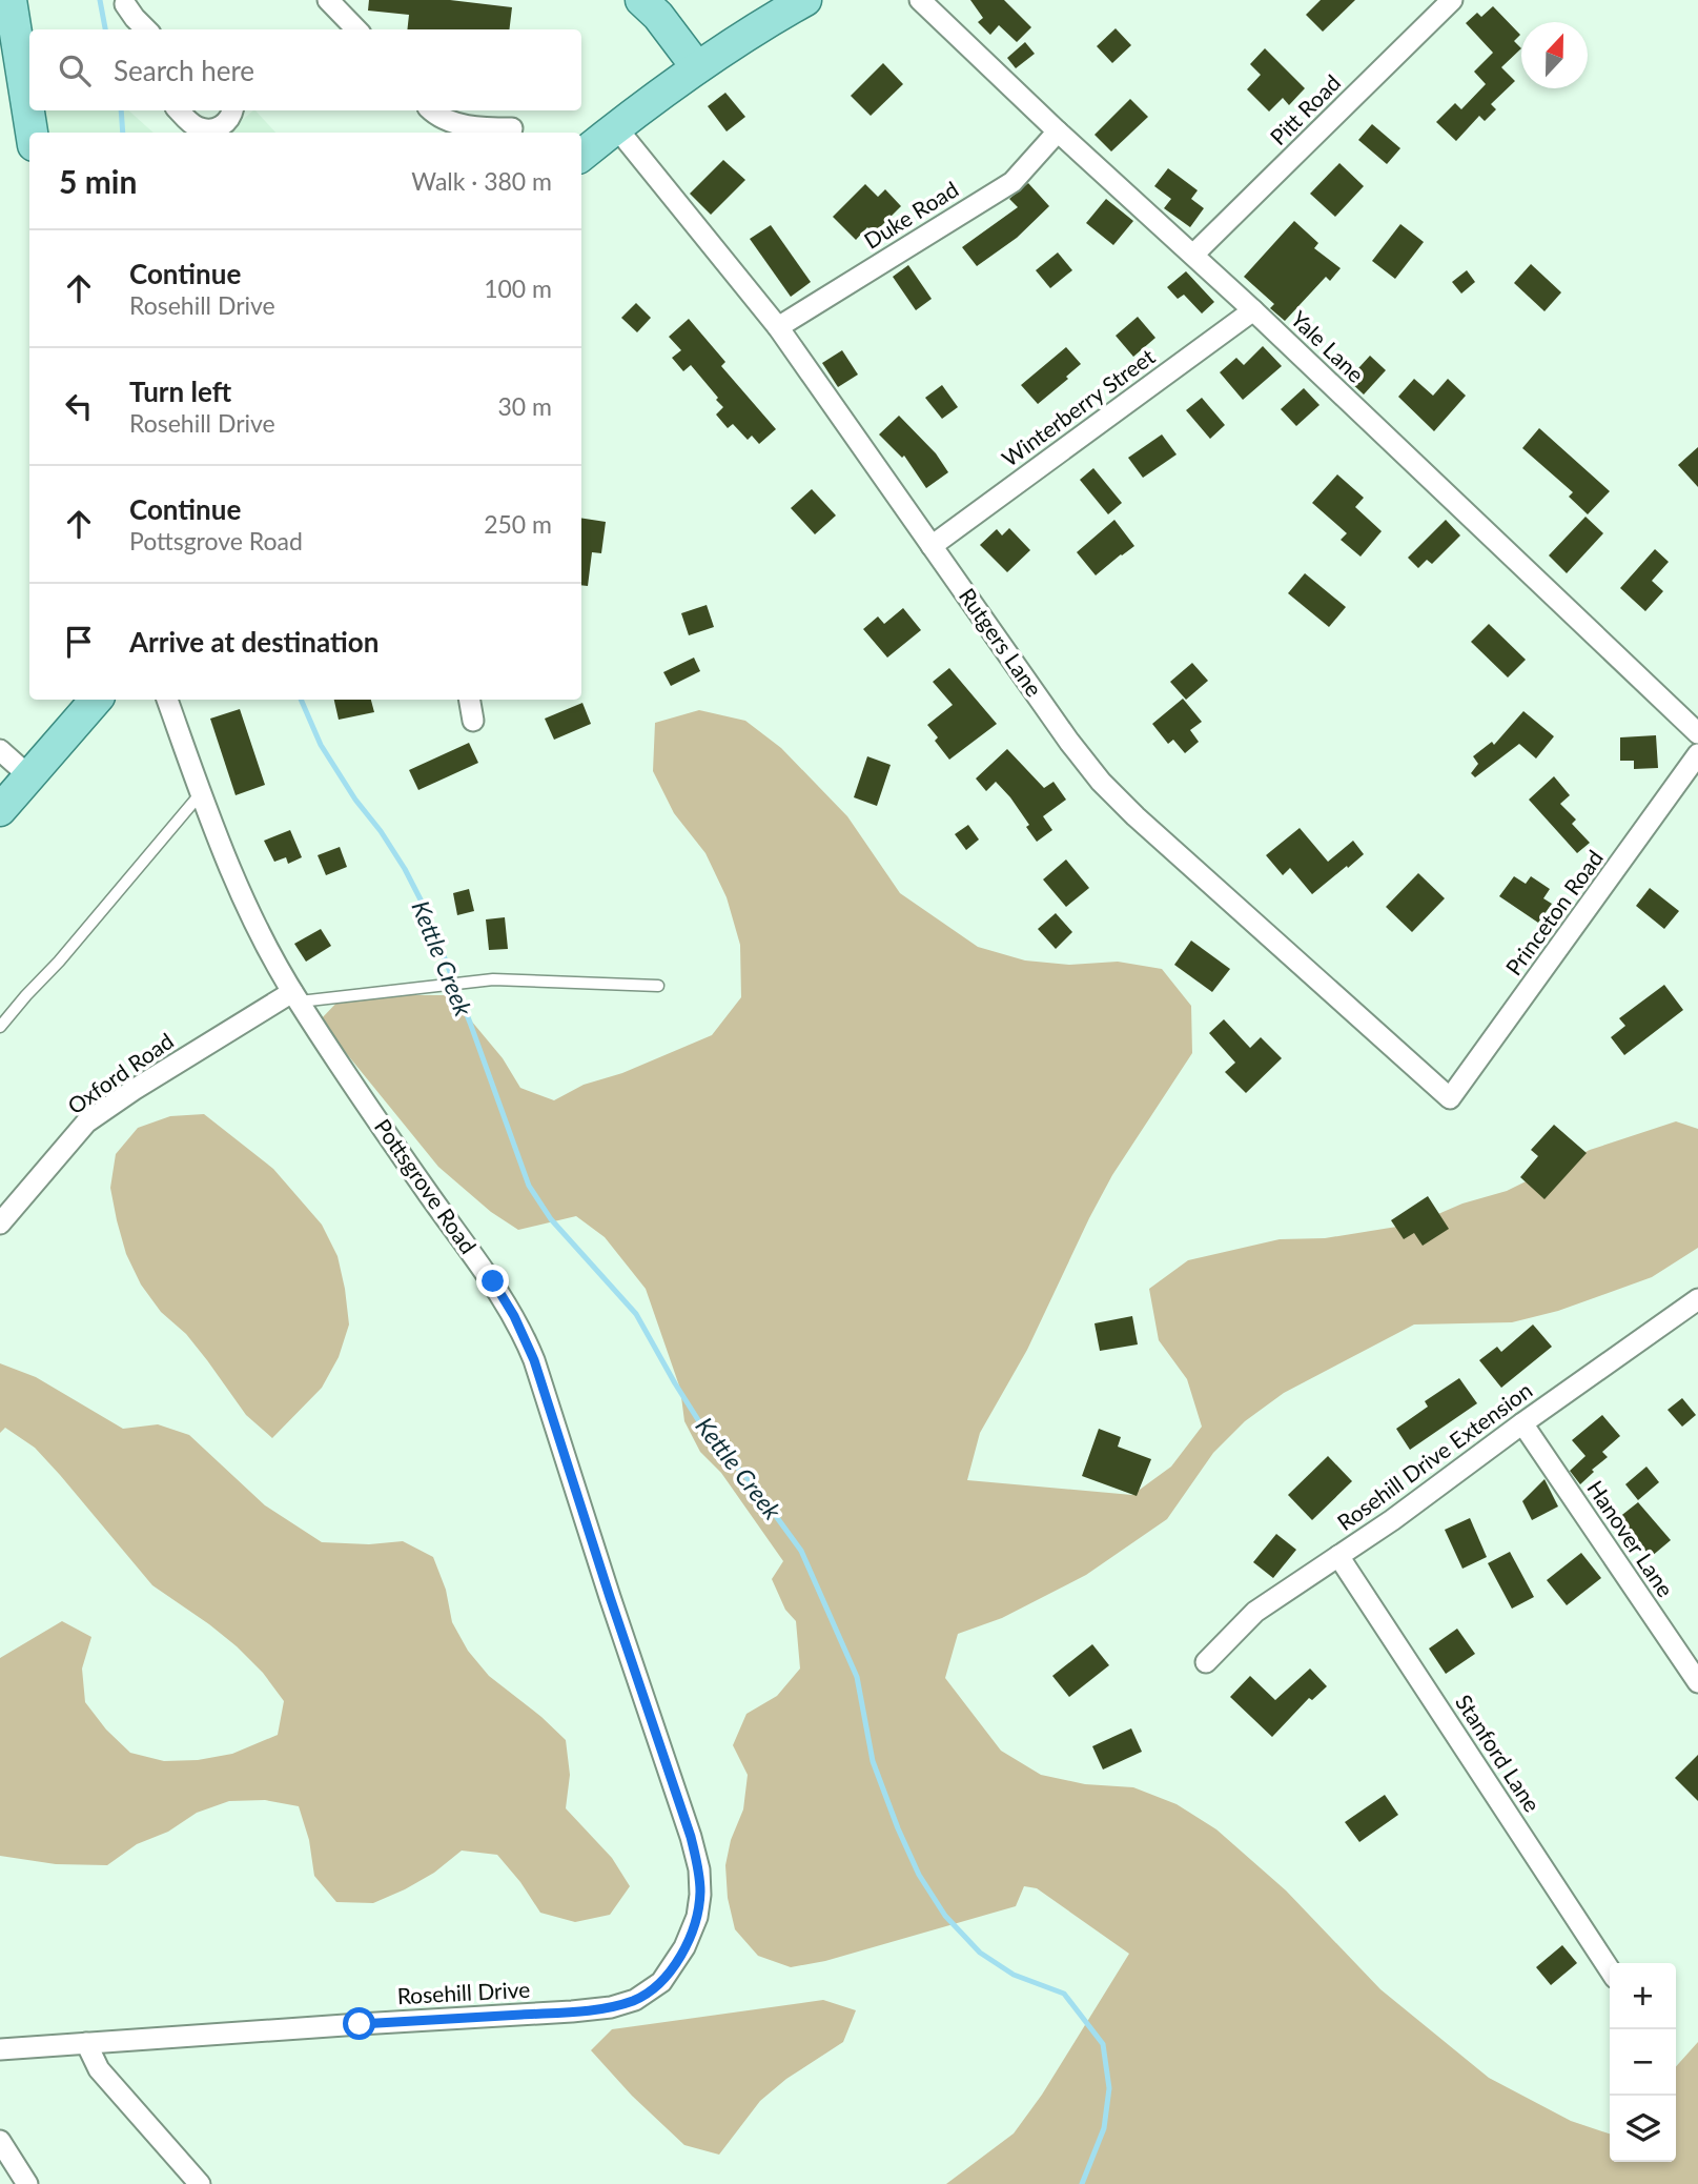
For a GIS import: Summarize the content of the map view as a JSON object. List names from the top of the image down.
{
  "streets": {
    "street": [
      "Pitt Road",
      "Duke Road",
      "Yale Lane",
      "Winterberry Street",
      "Rutgers Lane",
      "Princeton Road",
      "Oxford Road",
      "Pottsgrove Road",
      "Rosehill Drive Extension",
      "Hanover Lane",
      "Stanford Lane",
      "Rosehill Drive"
    ]
  },
  "crossings": [
    ["Pitt Road", "Yale Lane"],
    ["Duke Road", "Yale Lane"],
    ["Duke Road", "Rutgers Lane"],
    ["Yale Lane", "Winterberry Street"],
    ["Winterberry Street", "Rutgers Lane"],
    ["Rutgers Lane", "Princeton Road"],
    ["Oxford Road", "Pottsgrove Road"],
    ["Pottsgrove Road", "Rosehill Drive"],
    ["Rosehill Drive Extension", "Hanover Lane"],
    ["Rosehill Drive Extension", "Stanford Lane"]
  ],
  "water": ["Kettle Creek"],
  "north": "top",
  "page": {
    "search": "Search here",
    "heading": ["5 min", "Walk · 380 m"],
    "list": [
      ["Continue", "Rosehill Drive", "100 m"],
      ["Turn left", "Rosehill Drive", "30 m"],
      ["Continue", "Pottsgrove Road", "250 m"],
      "Arrive at destination"
    ],
    "map_buttons": ["+", "−"]
  }
}
